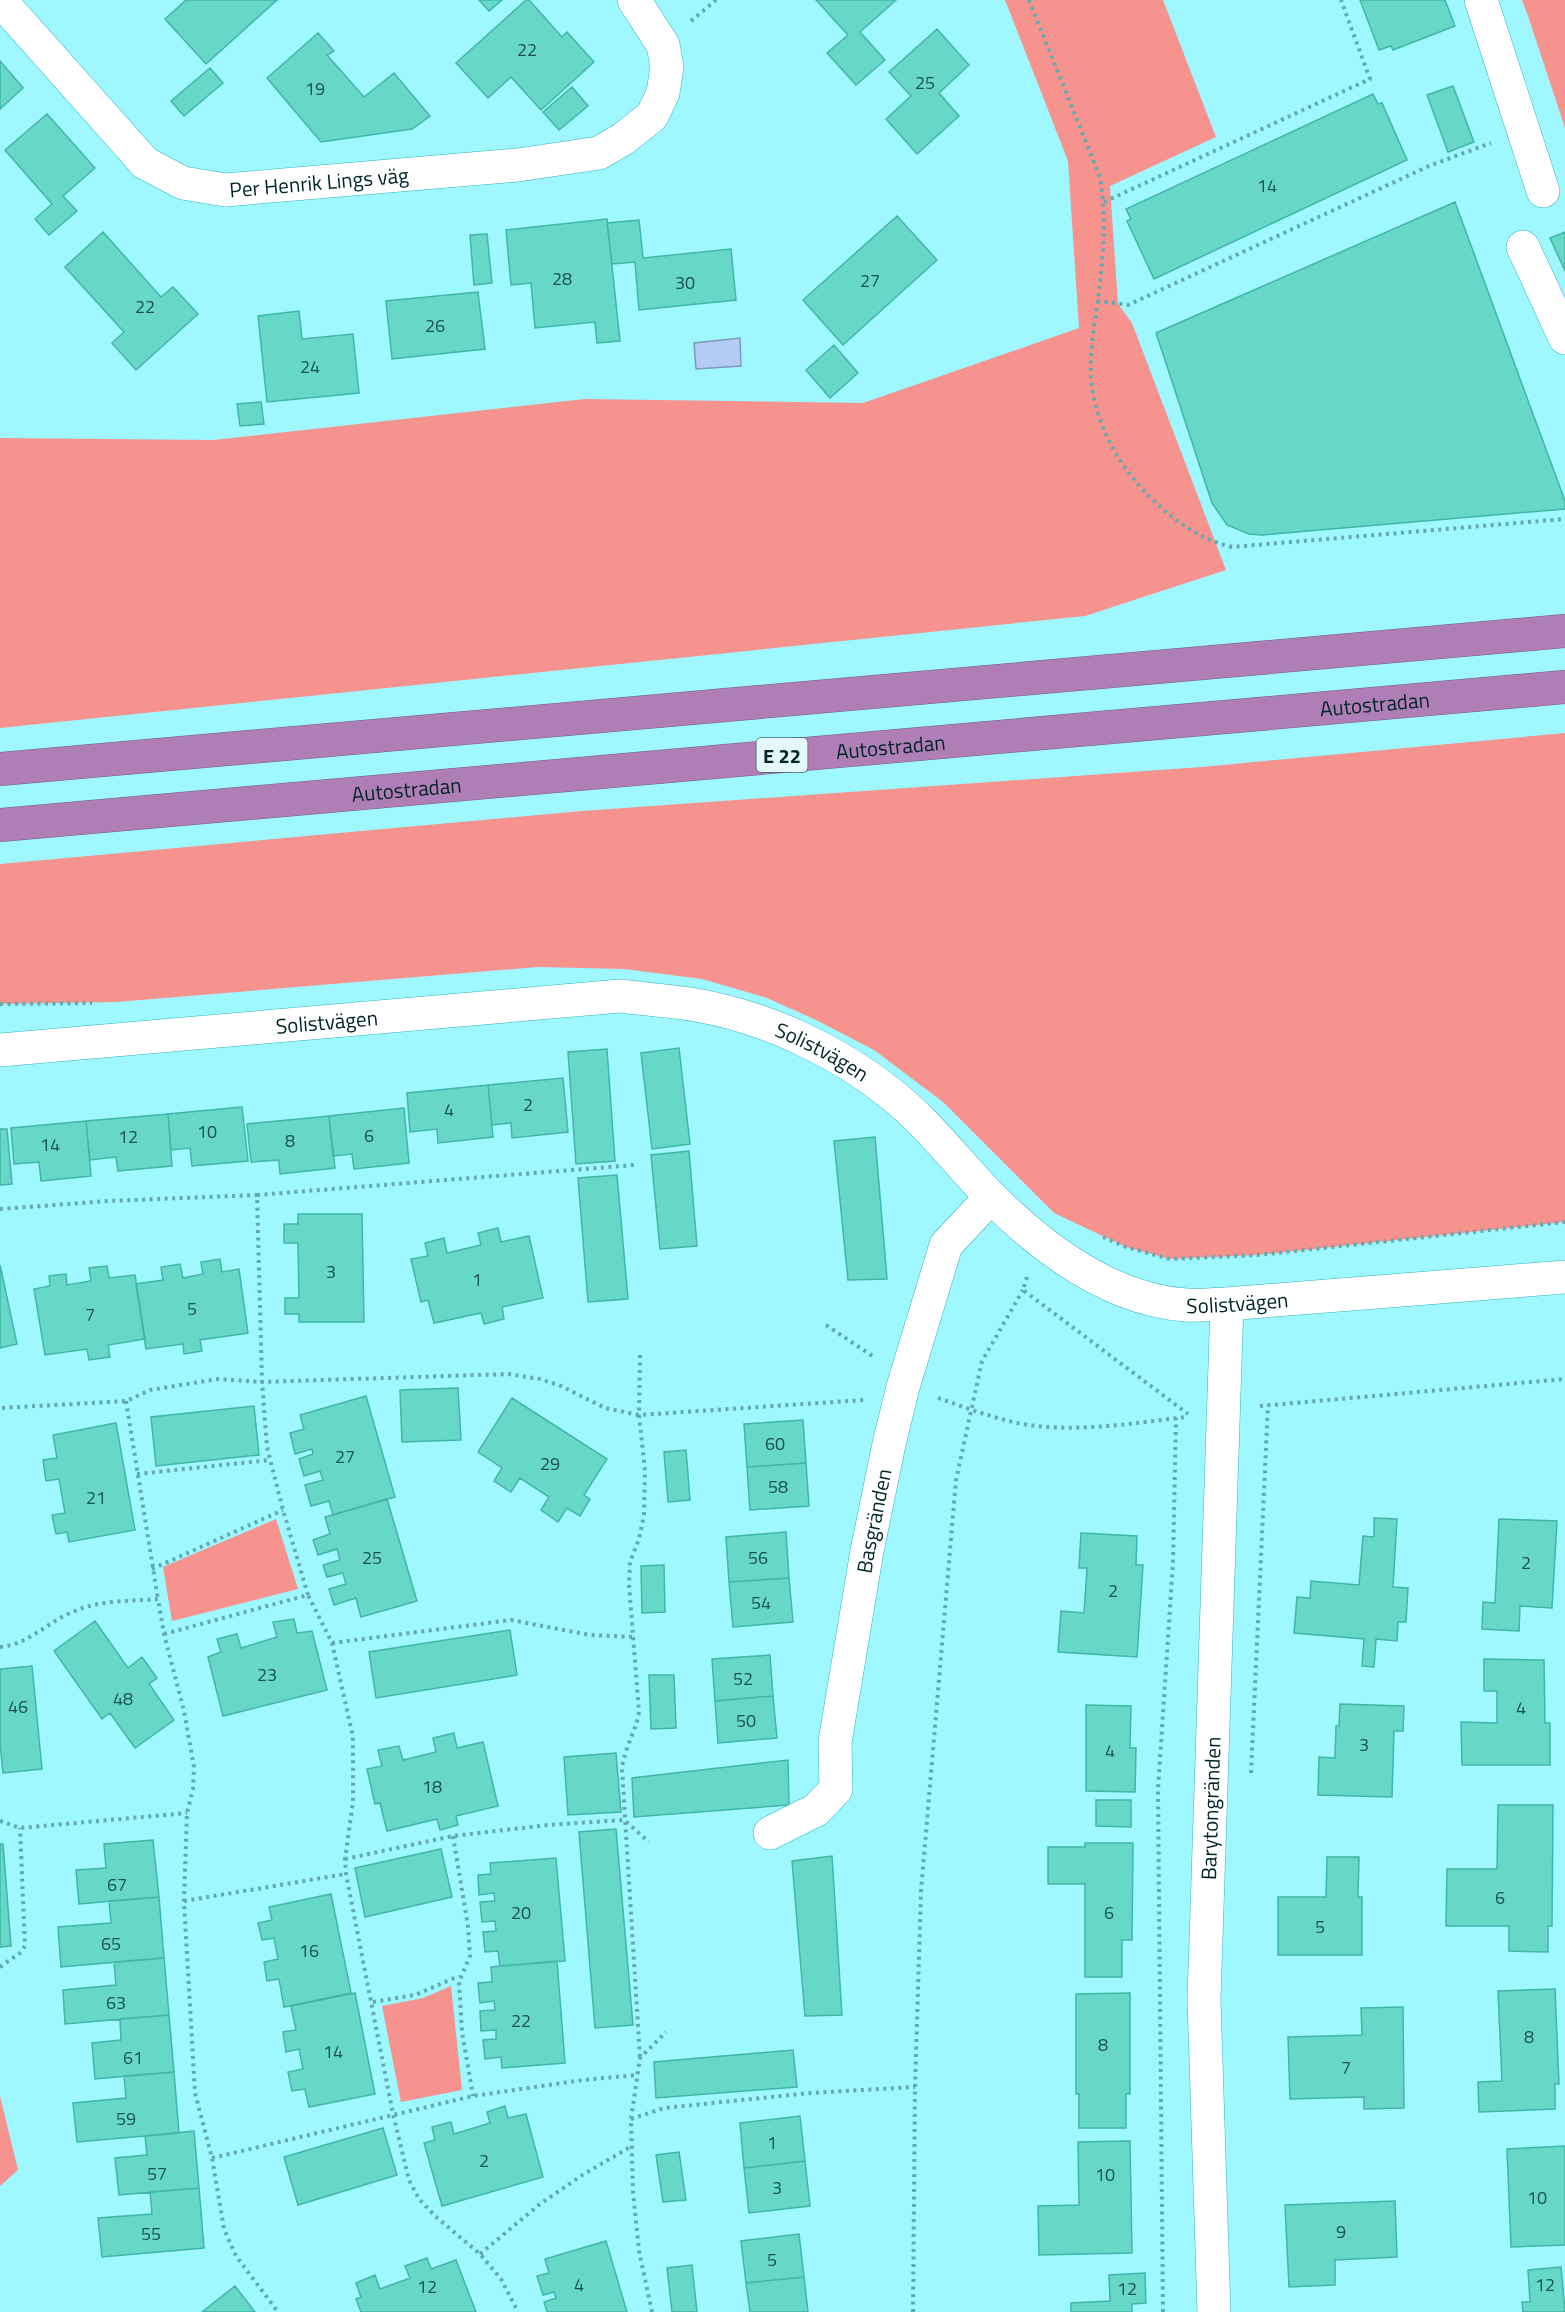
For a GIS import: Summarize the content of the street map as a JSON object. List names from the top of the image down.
{
  "streets": {
    "highway": ["Autostradan", "E 22"],
    "street": [
      "Per Henrik Lings väg",
      "Solistvägen",
      "Basgränden",
      "Barytongränden"
    ]
  },
  "crossings": [
    ["Solistvägen", "Basgränden"],
    ["Solistvägen", "Barytongränden"]
  ],
  "house_numbers": [
    "22",
    "25",
    "19",
    "14",
    "28",
    "27",
    "30",
    "22",
    "26",
    "24",
    "2",
    "4",
    "10",
    "6",
    "12",
    "8",
    "14",
    "3",
    "1",
    "5",
    "7",
    "60",
    "27",
    "29",
    "58",
    "21",
    "25",
    "56",
    "2",
    "2",
    "54",
    "23",
    "52",
    "48",
    "46",
    "4",
    "50",
    "3",
    "4",
    "18",
    "67",
    "6",
    "20",
    "6",
    "5",
    "65",
    "16",
    "63",
    "22",
    "8",
    "8",
    "14",
    "61",
    "7",
    "59",
    "1",
    "2",
    "57",
    "10",
    "3",
    "10",
    "9",
    "55",
    "5",
    "4",
    "12",
    "12",
    "12"
  ]
}
